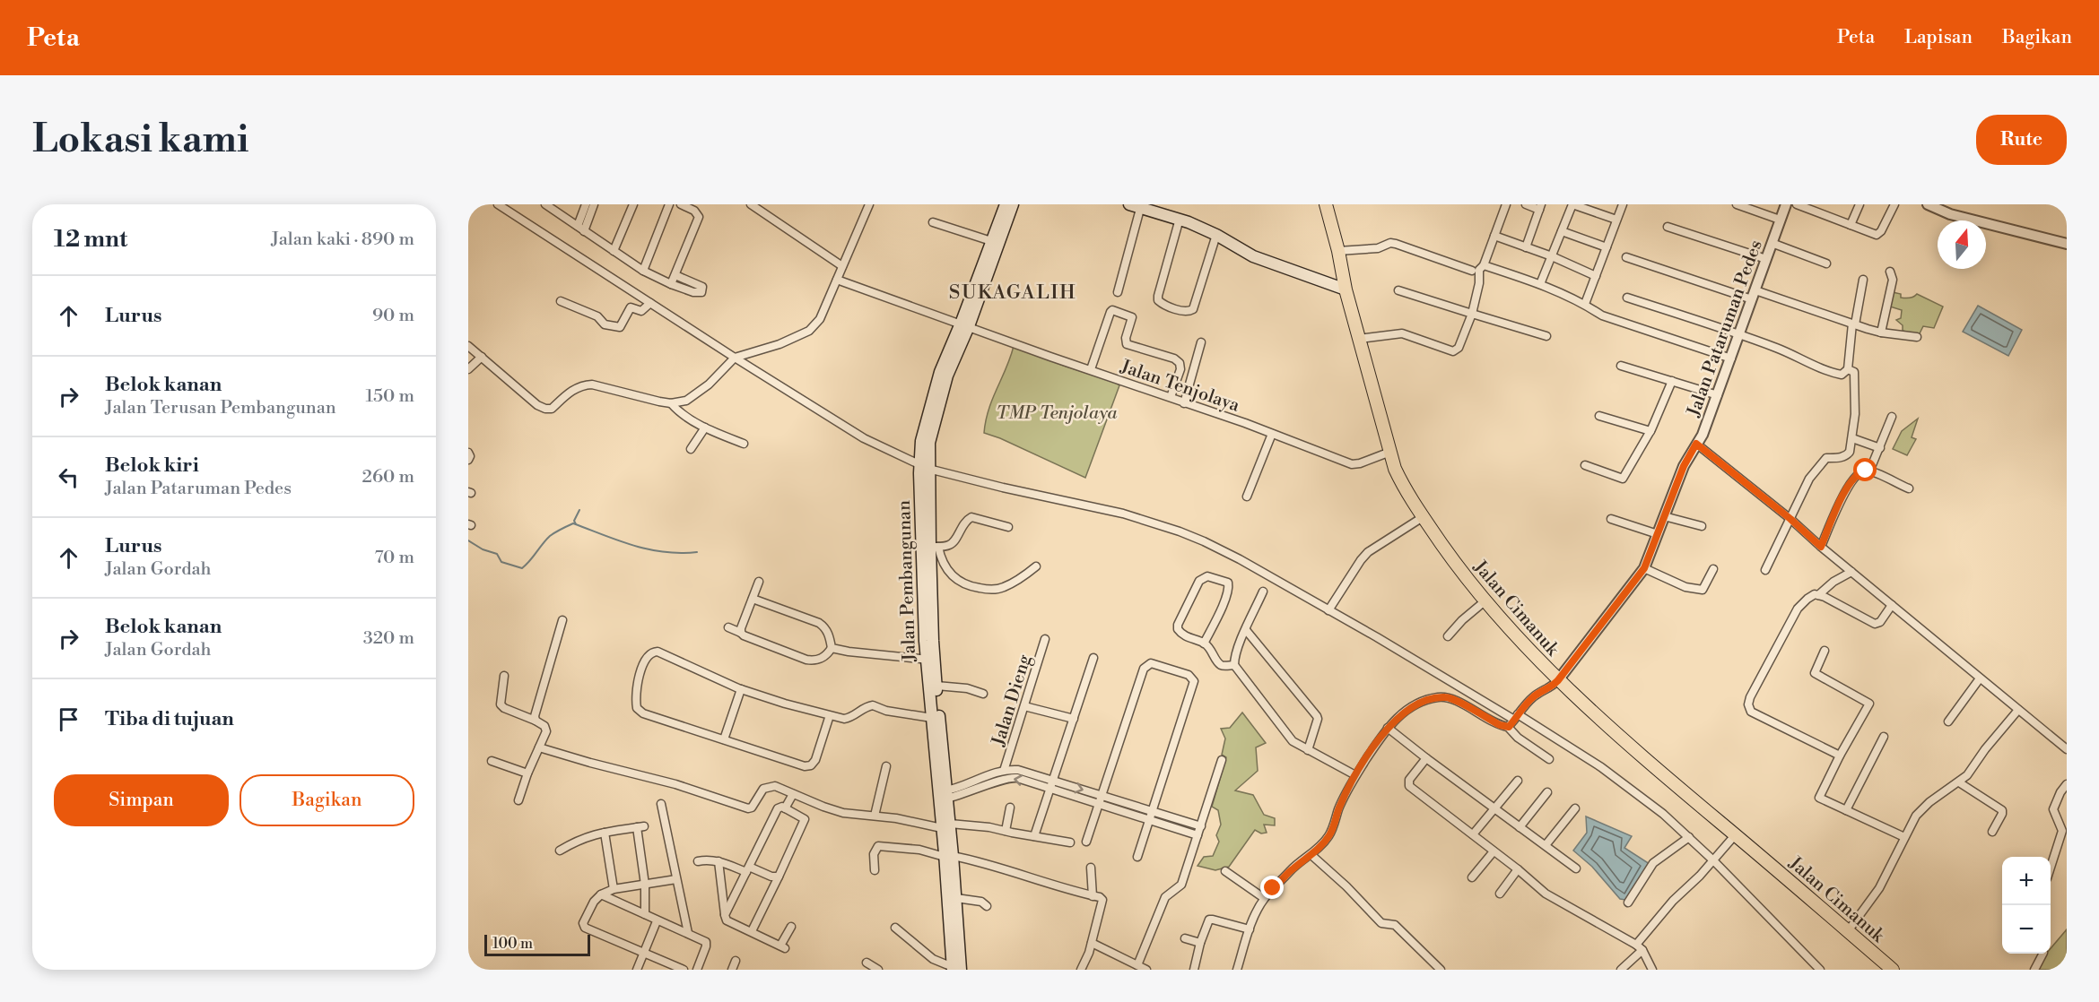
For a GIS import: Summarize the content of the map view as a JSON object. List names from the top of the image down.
{
  "streets": {
    "main road": ["Jalan Pembangunan", "Jalan Cimanuk"],
    "street": ["Jalan Pataruman Pedes", "Jalan Tenjolaya", "Jalan Dieng"]
  },
  "crossings": [
    ["Jalan Pataruman Pedes", "Jalan Cimanuk"],
    ["Jalan Tenjolaya", "Jalan Pembangunan"],
    ["Jalan Tenjolaya", "Jalan Cimanuk"]
  ],
  "districts": ["SUKAGALIH"],
  "parks": ["TMP Tenjolaya"],
  "scale_bar": "100 m",
  "north": "top",
  "page": {
    "header": "Peta",
    "nav": ["Peta", "Lapisan", "Bagikan"],
    "buttons": [
      "Rute",
      ["Simpan", "Bagikan"]
    ],
    "title": "Lokasi kami",
    "heading": ["12 mnt", "Jalan kaki · 890 m"],
    "list": [
      ["Lurus", "90 m"],
      ["Belok kanan", "Jalan Terusan Pembangunan", "150 m"],
      ["Belok kiri", "Jalan Pataruman Pedes", "260 m"],
      ["Lurus", "Jalan Gordah", "70 m"],
      ["Belok kanan", "Jalan Gordah", "320 m"],
      "Tiba di tujuan"
    ],
    "map_buttons": ["+", "−"],
    "scale": "100 m"
  }
}
